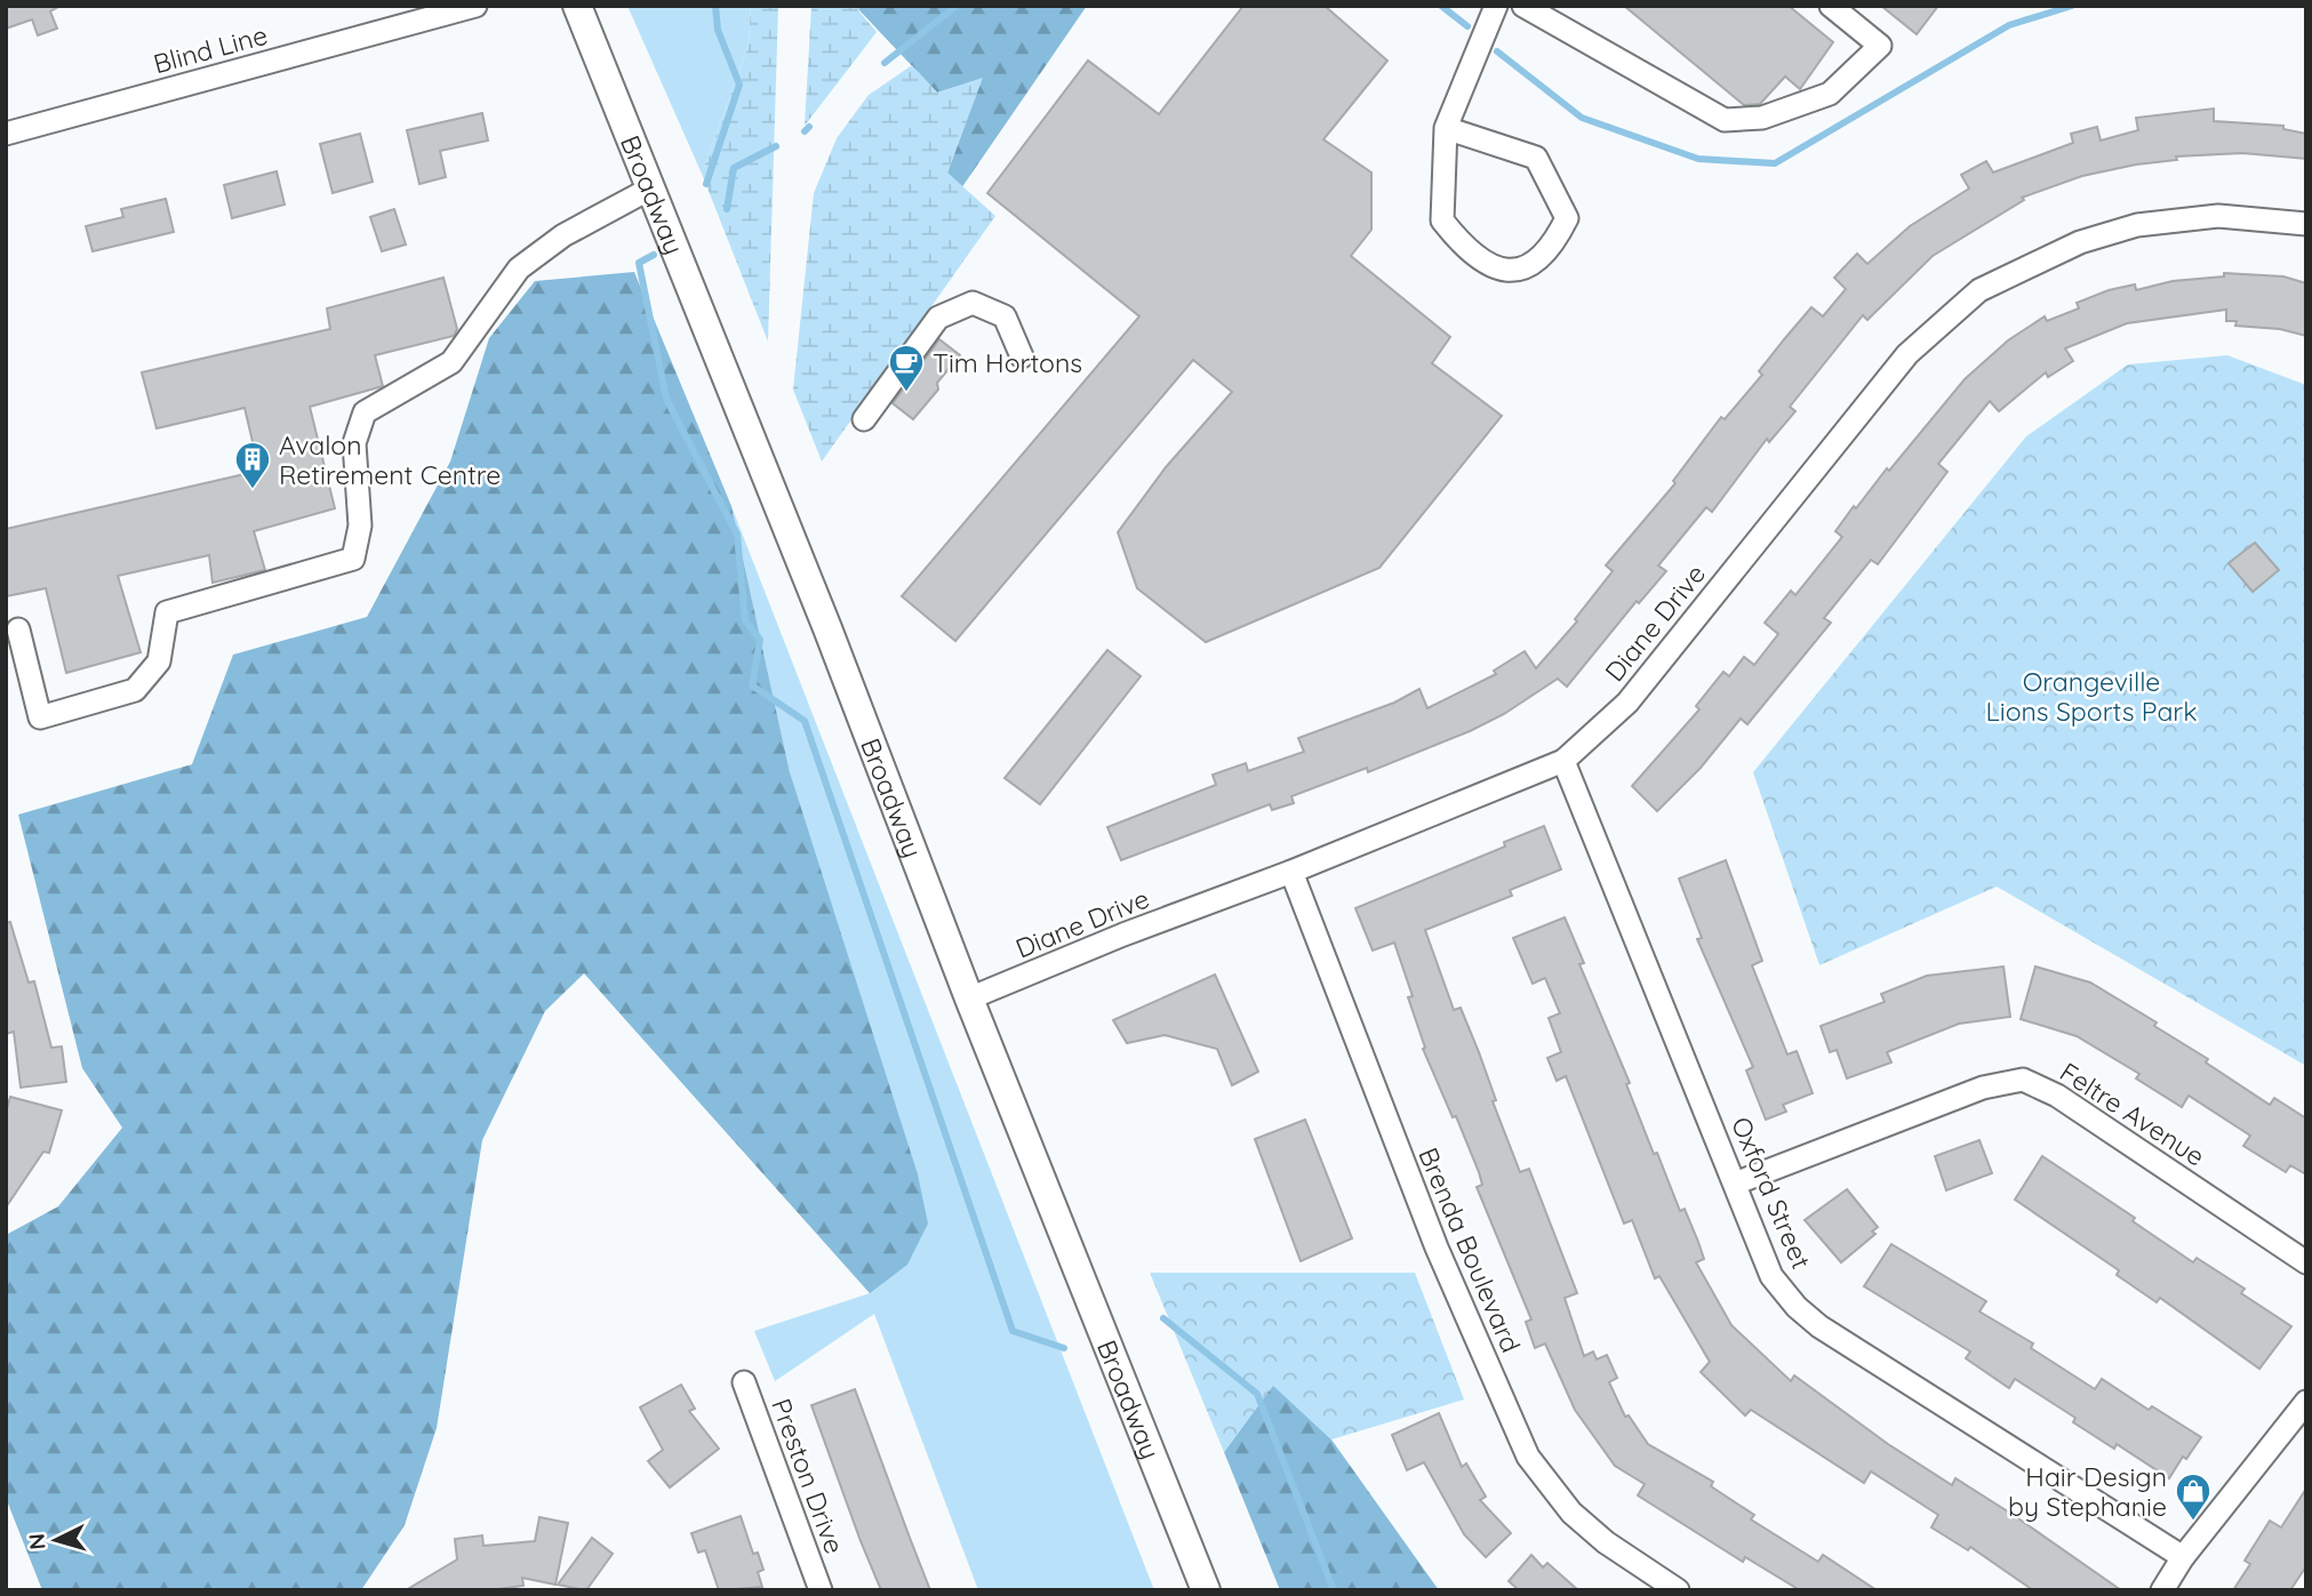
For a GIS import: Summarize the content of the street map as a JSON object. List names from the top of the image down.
{
  "streets": {
    "main road": ["Broadway"],
    "street": [
      "Blind Line",
      "Diane Drive",
      "Feltre Avenue",
      "Oxford Street",
      "Brenda Boulevard",
      "Preston Drive"
    ]
  },
  "crossings": [
    ["Broadway", "Diane Drive"],
    ["Diane Drive", "Oxford Street"],
    ["Diane Drive", "Brenda Boulevard"],
    ["Feltre Avenue", "Oxford Street"]
  ],
  "parks": ["Orangeville Lions Sports Park"],
  "places": {
    "cafe": ["Tim Hortons"],
    "building": ["Avalon Retirement Centre"],
    "shop": ["Hair Design by Stephanie"]
  },
  "north": "left"
}
